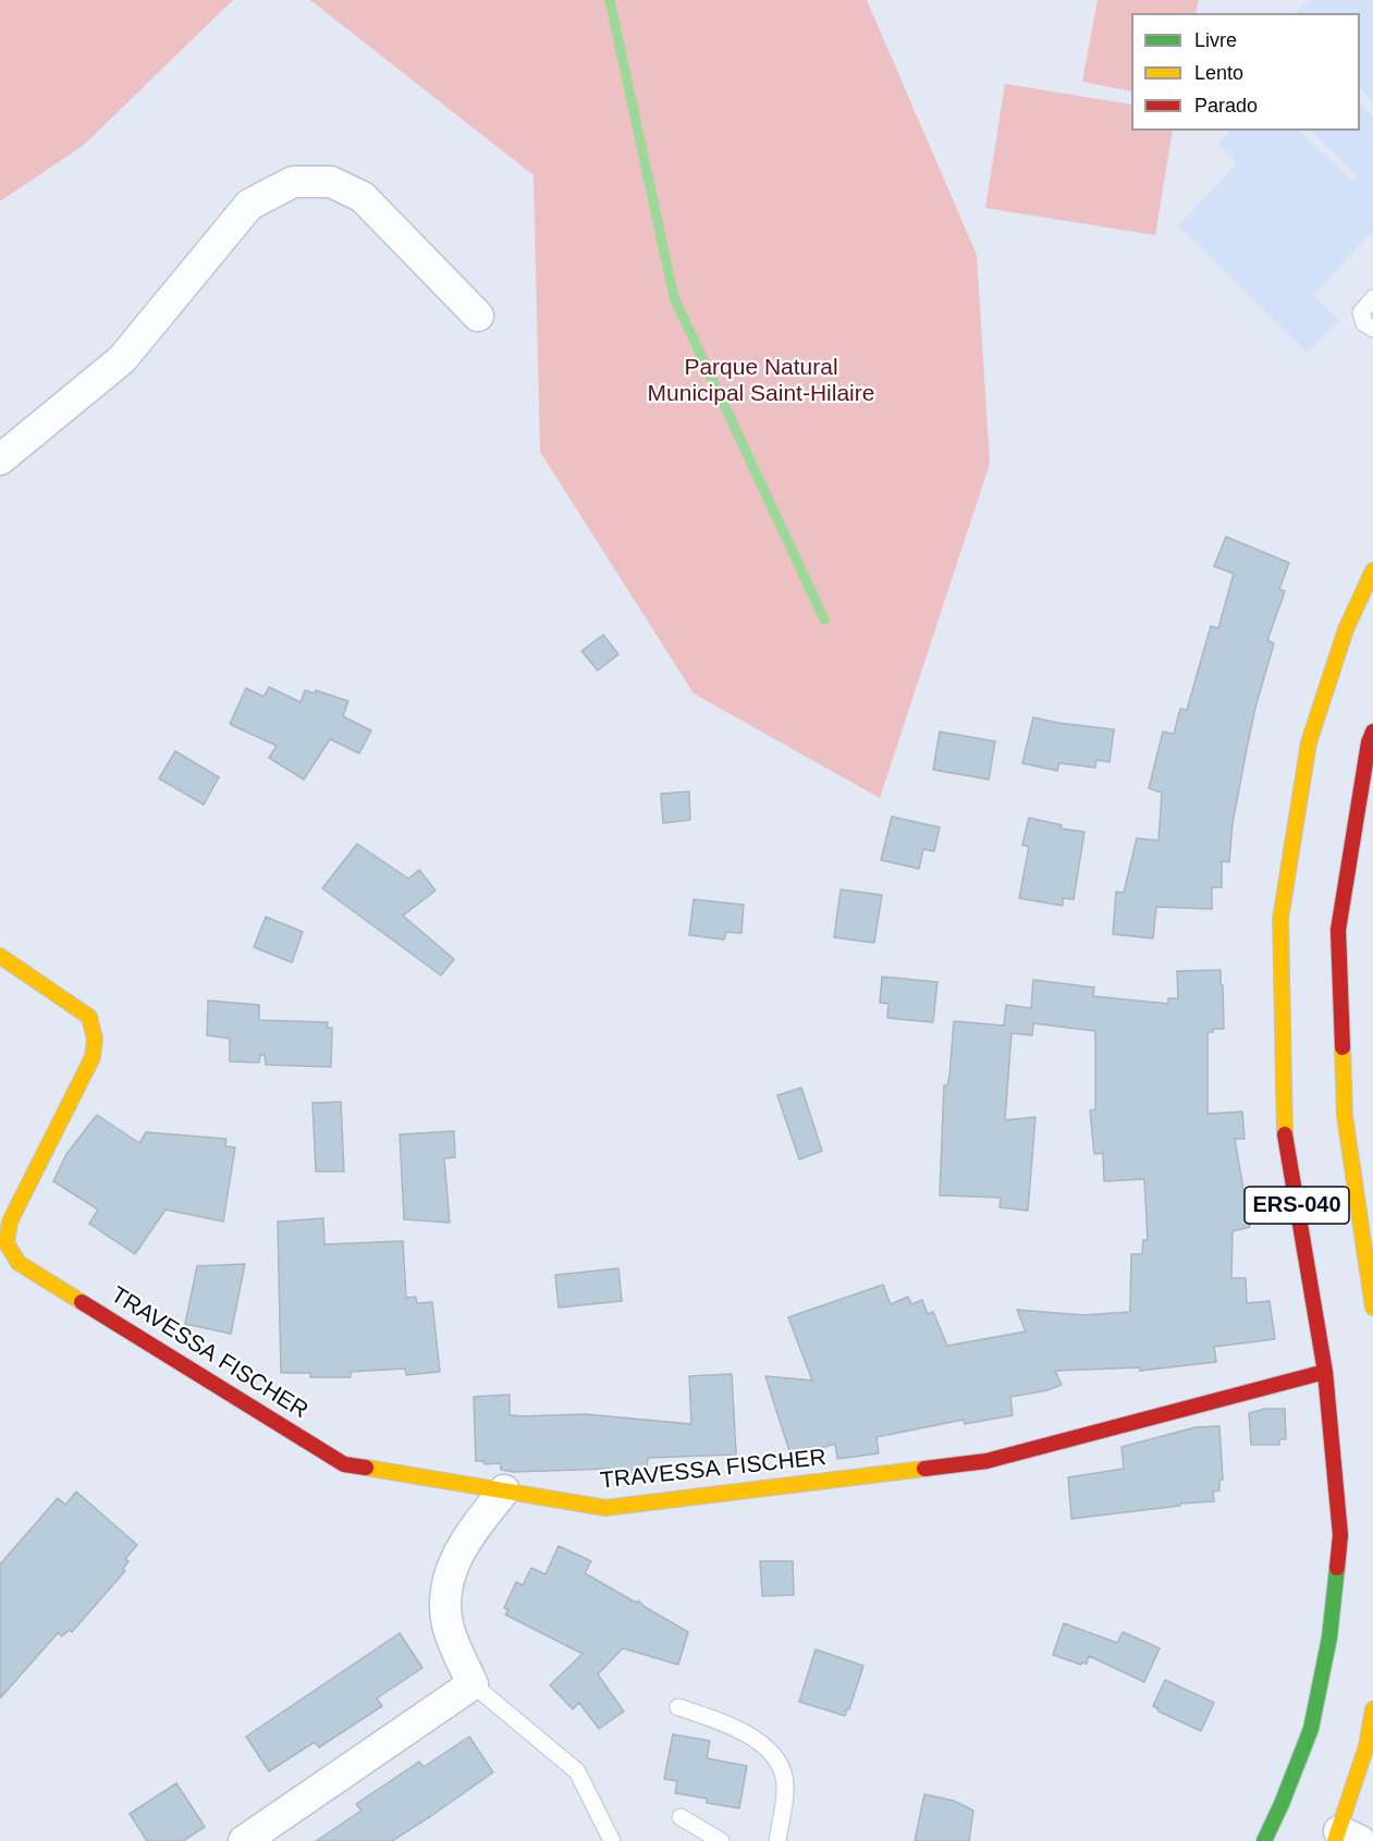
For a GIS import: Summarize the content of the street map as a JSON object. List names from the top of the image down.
{
  "streets": {
    "main road": ["ERS-040", "TRAVESSA FISCHER"]
  },
  "crossings": [
    ["ERS-040", "TRAVESSA FISCHER"]
  ],
  "parks": ["Parque Natural Municipal Saint-Hilaire"],
  "legend": ["Livre", "Lento", "Parado"]
}
